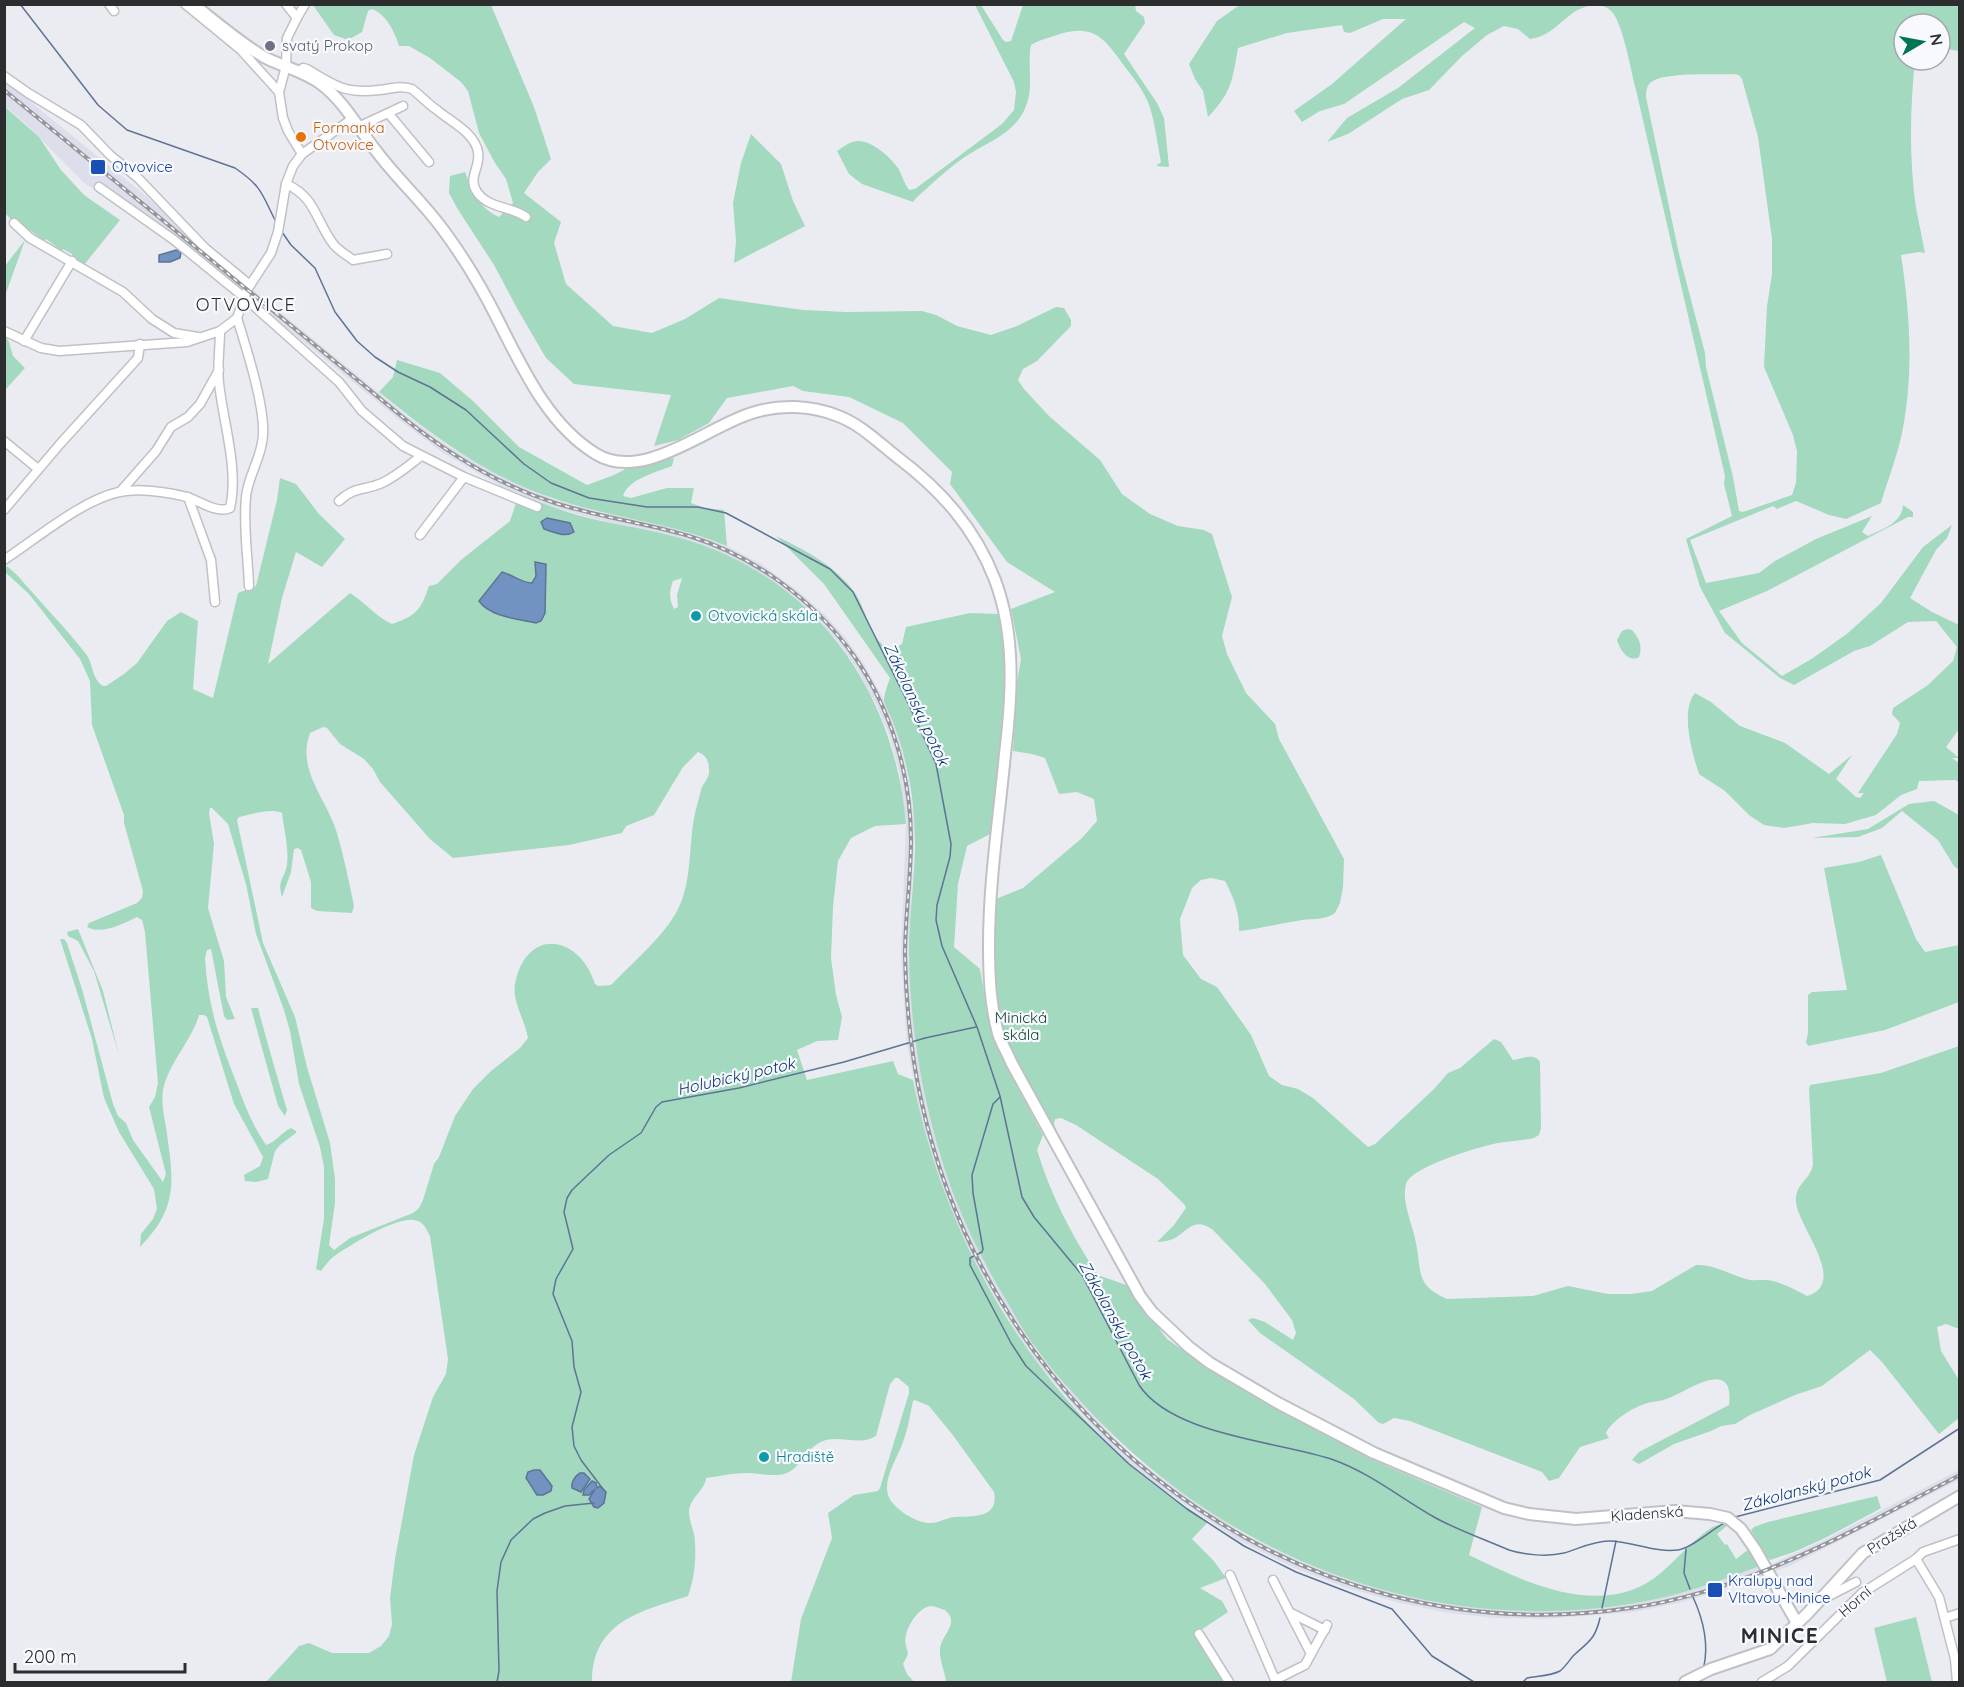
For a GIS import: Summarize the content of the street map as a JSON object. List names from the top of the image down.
{
  "streets": {
    "main road": ["Kladenská", "Pražská"],
    "street": ["Horní"]
  },
  "crossings": [
    ["Kladenská", "Pražská"]
  ],
  "districts": ["OTVOVICE", "MINICE"],
  "water": ["Zákolanský potok", "Holubický potok"],
  "parks": ["Minická skála"],
  "places": {
    "other": [
      "svatý Prokop",
      "Formanka Otvovice",
      "Otvovická skála",
      "Hradiště"
    ],
    "transit": ["Otvovice", "Kralupy nad Vltavou-Minice"]
  },
  "scale_bar": "200 m",
  "north": "right"
}
